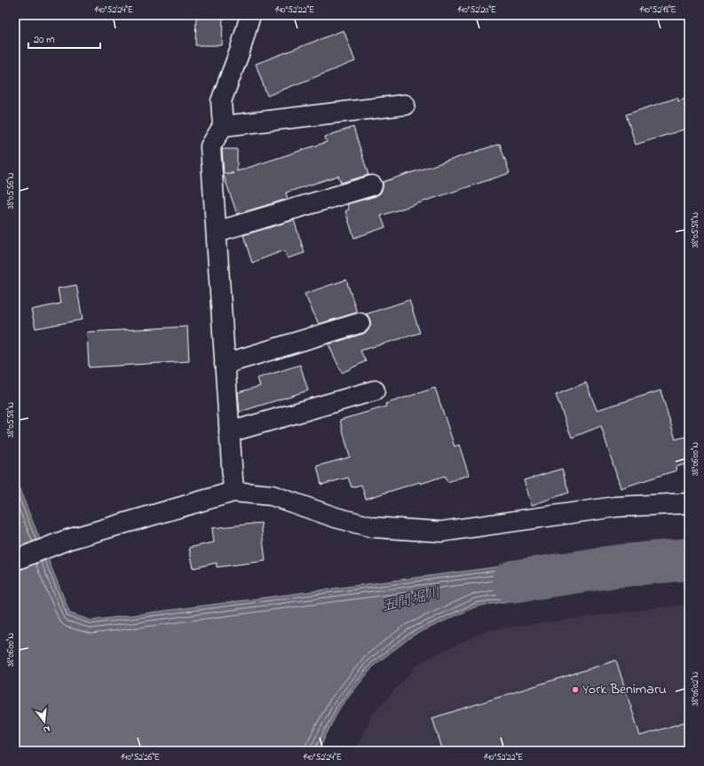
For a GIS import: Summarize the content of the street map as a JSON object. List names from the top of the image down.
{
  "water": ["五間堀川"],
  "places": ["York Benimaru"],
  "scale_bar": "20 m",
  "north": "bottom",
  "coordinates": [
    "140°52'24\"E",
    "140°52'22\"E",
    "140°52'20\"E",
    "140°52'18\"E",
    "38°05'56\"N",
    "38°05'58\"N",
    "38°06'00\"N",
    "38°06'02\"N",
    "140°52'26\"E"
  ]
}
